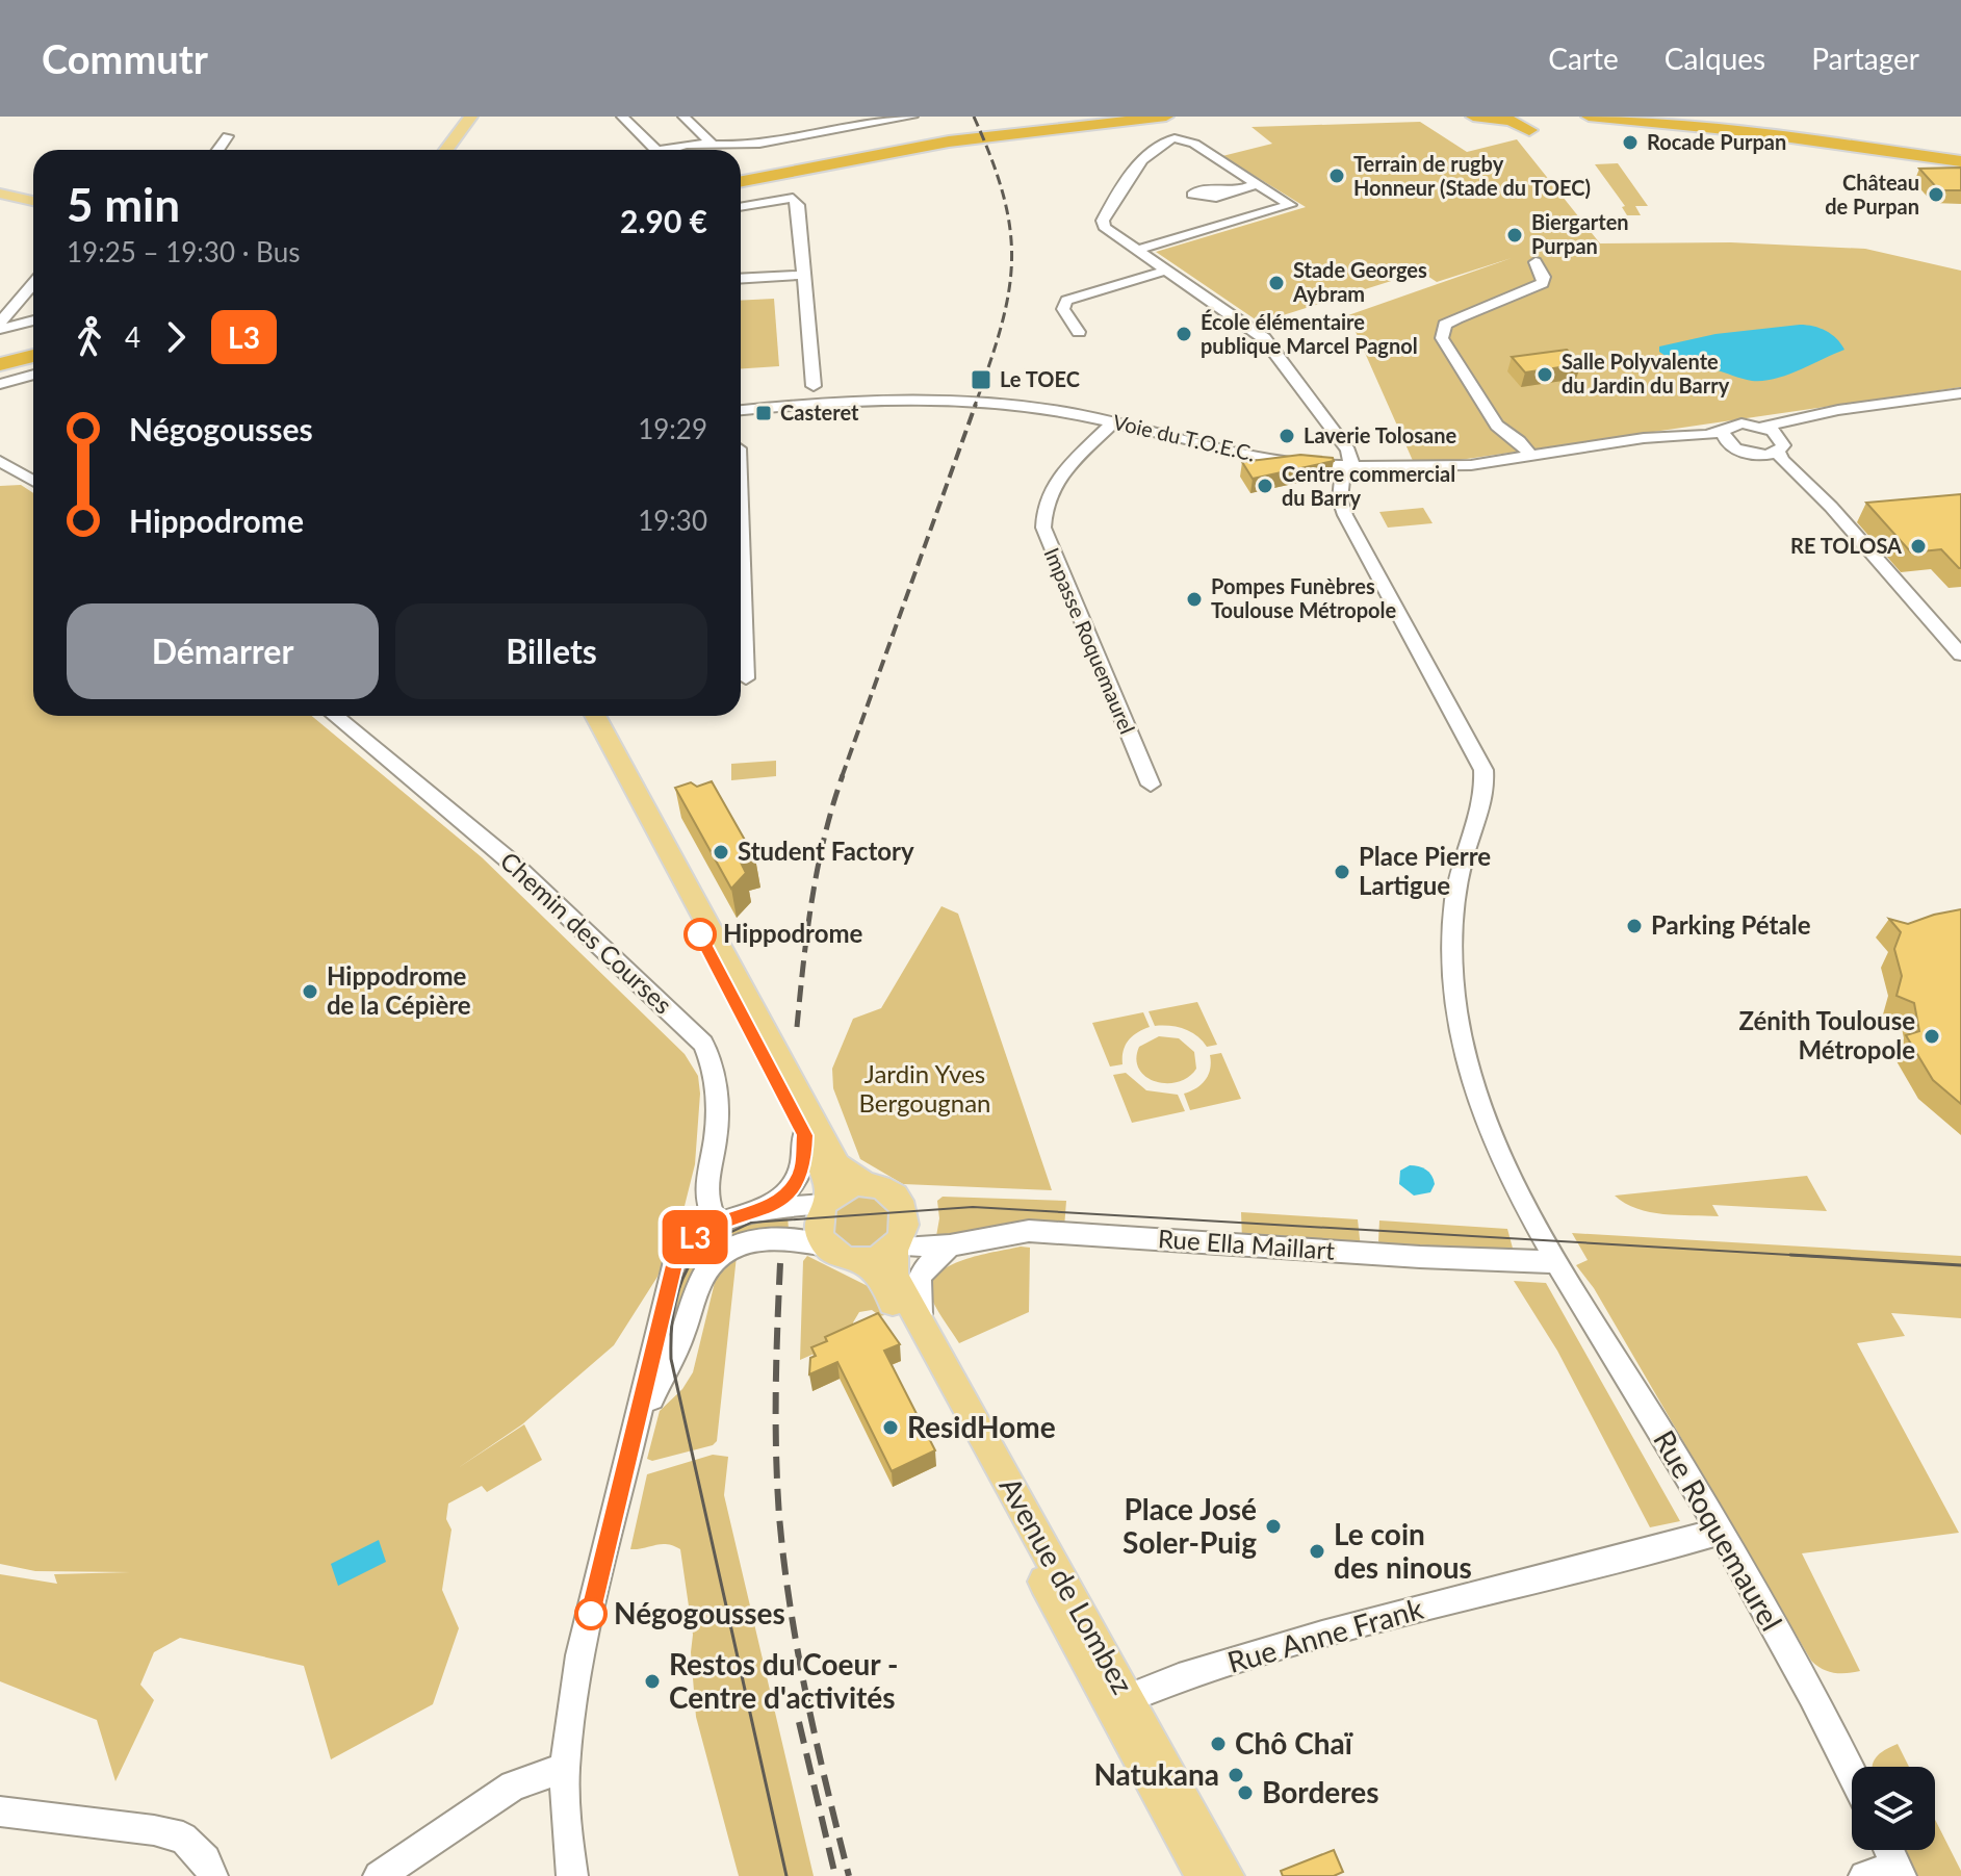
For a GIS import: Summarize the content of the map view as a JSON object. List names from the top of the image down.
{
  "streets": {
    "main road": ["Avenue de Lombez"],
    "street": [
      "Voie du T.O.E.C.",
      "Impasse Roquemaurel",
      "Chemin des Courses",
      "Rue Ella Maillart",
      "Rue Roquemaurel",
      "Rue Anne Frank"
    ]
  },
  "crossings": [
    ["Voie du T.O.E.C.", "Impasse Roquemaurel"],
    ["Voie du T.O.E.C.", "Rue Roquemaurel"],
    ["Rue Ella Maillart", "Rue Roquemaurel"],
    ["Rue Ella Maillart", "Avenue de Lombez"],
    ["Rue Roquemaurel", "Rue Anne Frank"],
    ["Avenue de Lombez", "Rue Anne Frank"]
  ],
  "parks": ["Jardin Yves Bergougnan"],
  "places": {
    "other": [
      "Rocade Purpan",
      "Terrain de rugby Honneur (Stade du TOEC)",
      "Château de Purpan",
      "Biergarten Purpan",
      "Stade Georges Aybram",
      "École élémentaire publique Marcel Pagnol",
      "Salle Polyvalente du Jardin du Barry",
      "Laverie Tolosane",
      "Centre commercial du Barry",
      "RE TOLOSA",
      "Pompes Funèbres Toulouse Métropole",
      "Student Factory",
      "Place Pierre Lartigue",
      "Parking Pétale",
      "Hippodrome",
      "Hippodrome de la Cépière",
      "Zénith Toulouse Métropole",
      "ResidHome",
      "Place José Soler-Puig",
      "Le coin des ninous",
      "Négogousses",
      "Restos du Coeur - Centre d'activités",
      "Chô Chaï",
      "Natukana",
      "Borderes"
    ],
    "transit": ["Le TOEC", "Casteret"]
  },
  "lines": ["bus line L3"],
  "page": {
    "header": "Commutr",
    "nav": ["Carte", "Calques", "Partager"],
    "on_map": "L3",
    "heading": ["5 min", "19:25 – 19:30 · Bus", "2.90 €"],
    "legs": ["4", "L3"],
    "list": [
      {
        "name": "Négogousses",
        "value": "19:29"
      },
      {
        "name": "Hippodrome",
        "value": "19:30"
      }
    ],
    "buttons": ["Démarrer", "Billets"]
  }
}
